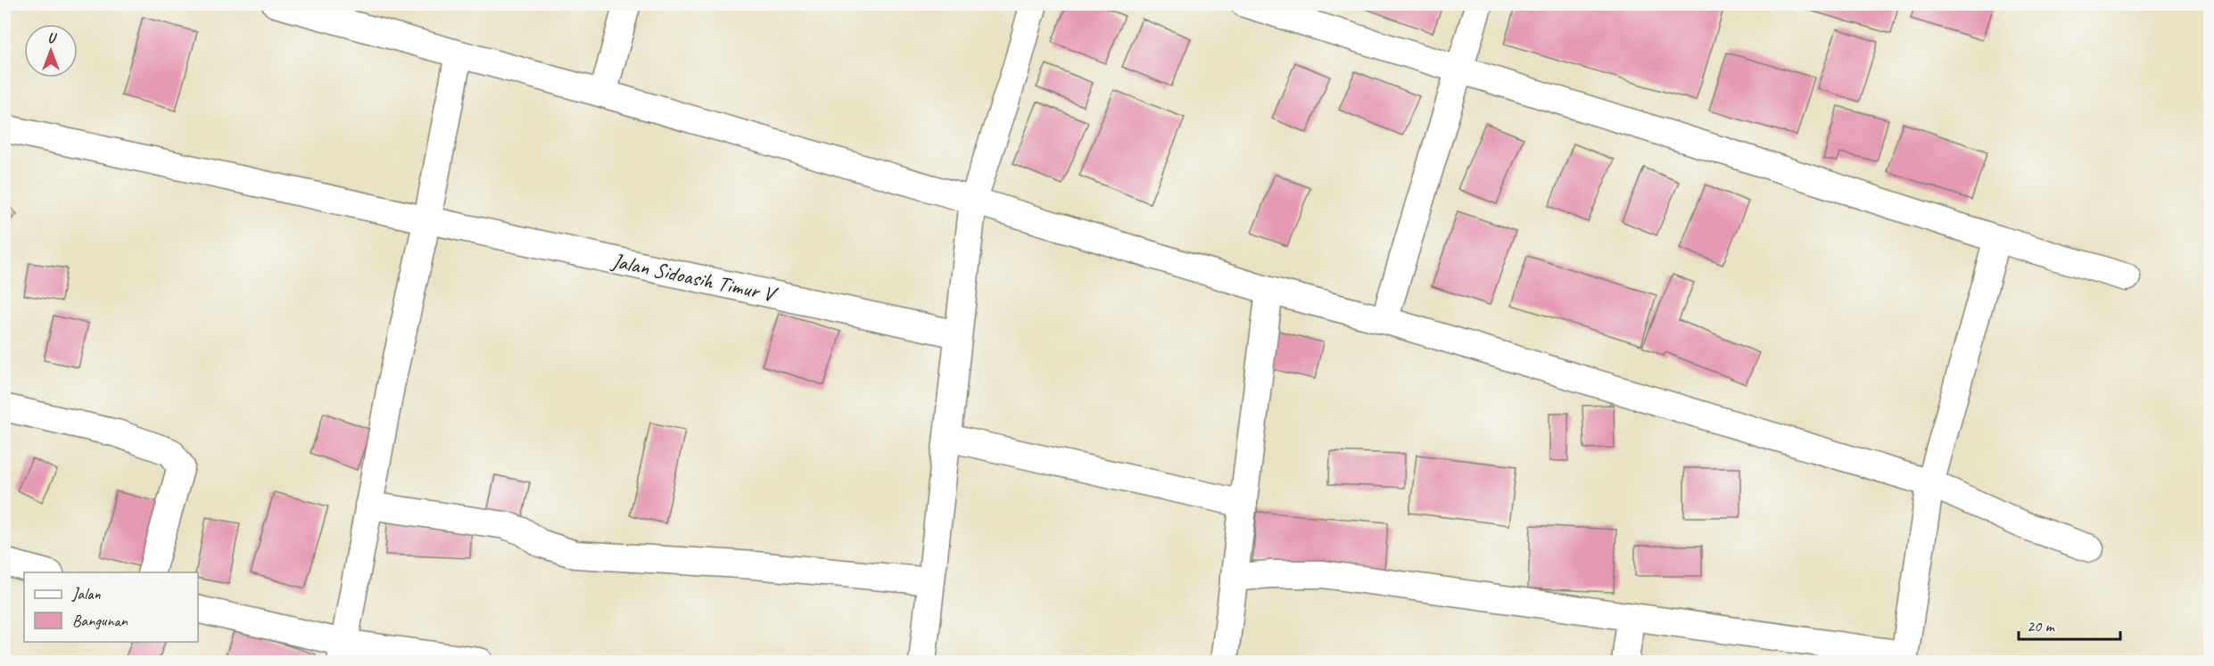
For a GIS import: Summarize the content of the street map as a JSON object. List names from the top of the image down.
{
  "streets": {
    "street": ["Jalan Sidoasih Timur V"]
  },
  "legend": ["Jalan", "Bangunan"],
  "scale_bar": "20 m",
  "north": "top"
}
